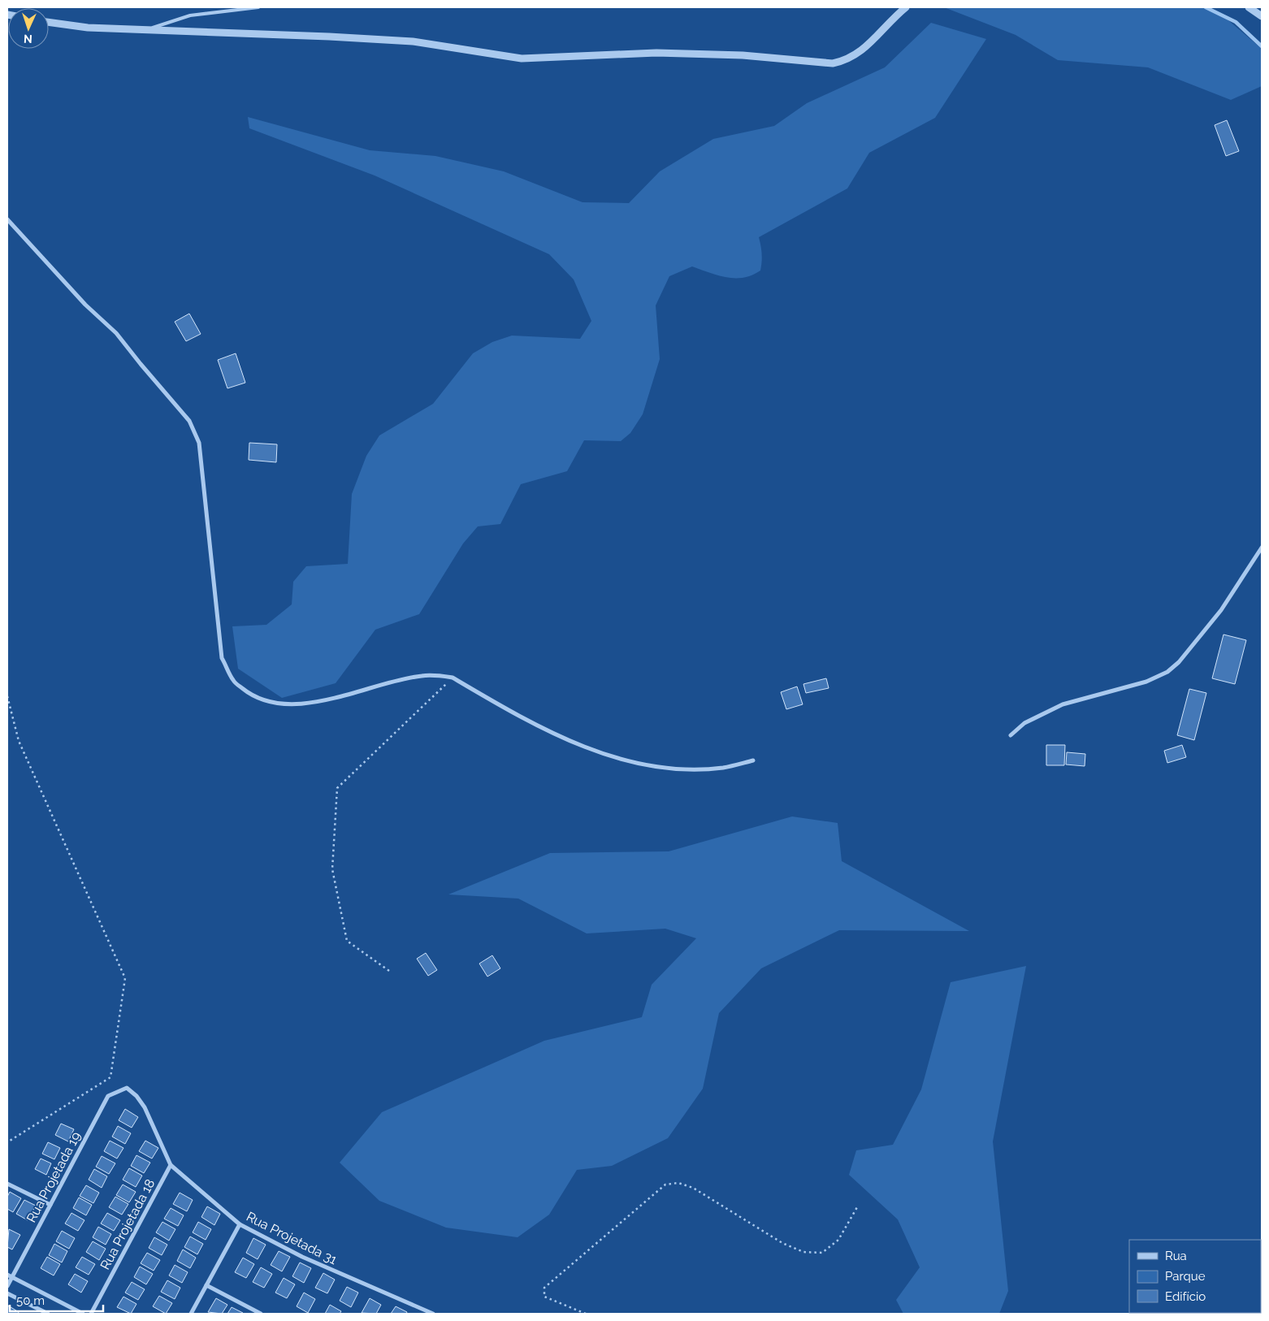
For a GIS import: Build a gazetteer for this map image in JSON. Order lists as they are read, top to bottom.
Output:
{
  "streets": {
    "street": ["Rua Projetada 19", "Rua Projetada 18", "Rua Projetada 31"]
  },
  "crossings": [
    ["Rua Projetada 19", "Rua Projetada 31"],
    ["Rua Projetada 18", "Rua Projetada 31"]
  ],
  "legend": ["Rua", "Parque", "Edifício"],
  "scale_bar": "50 m",
  "north": "bottom"
}
